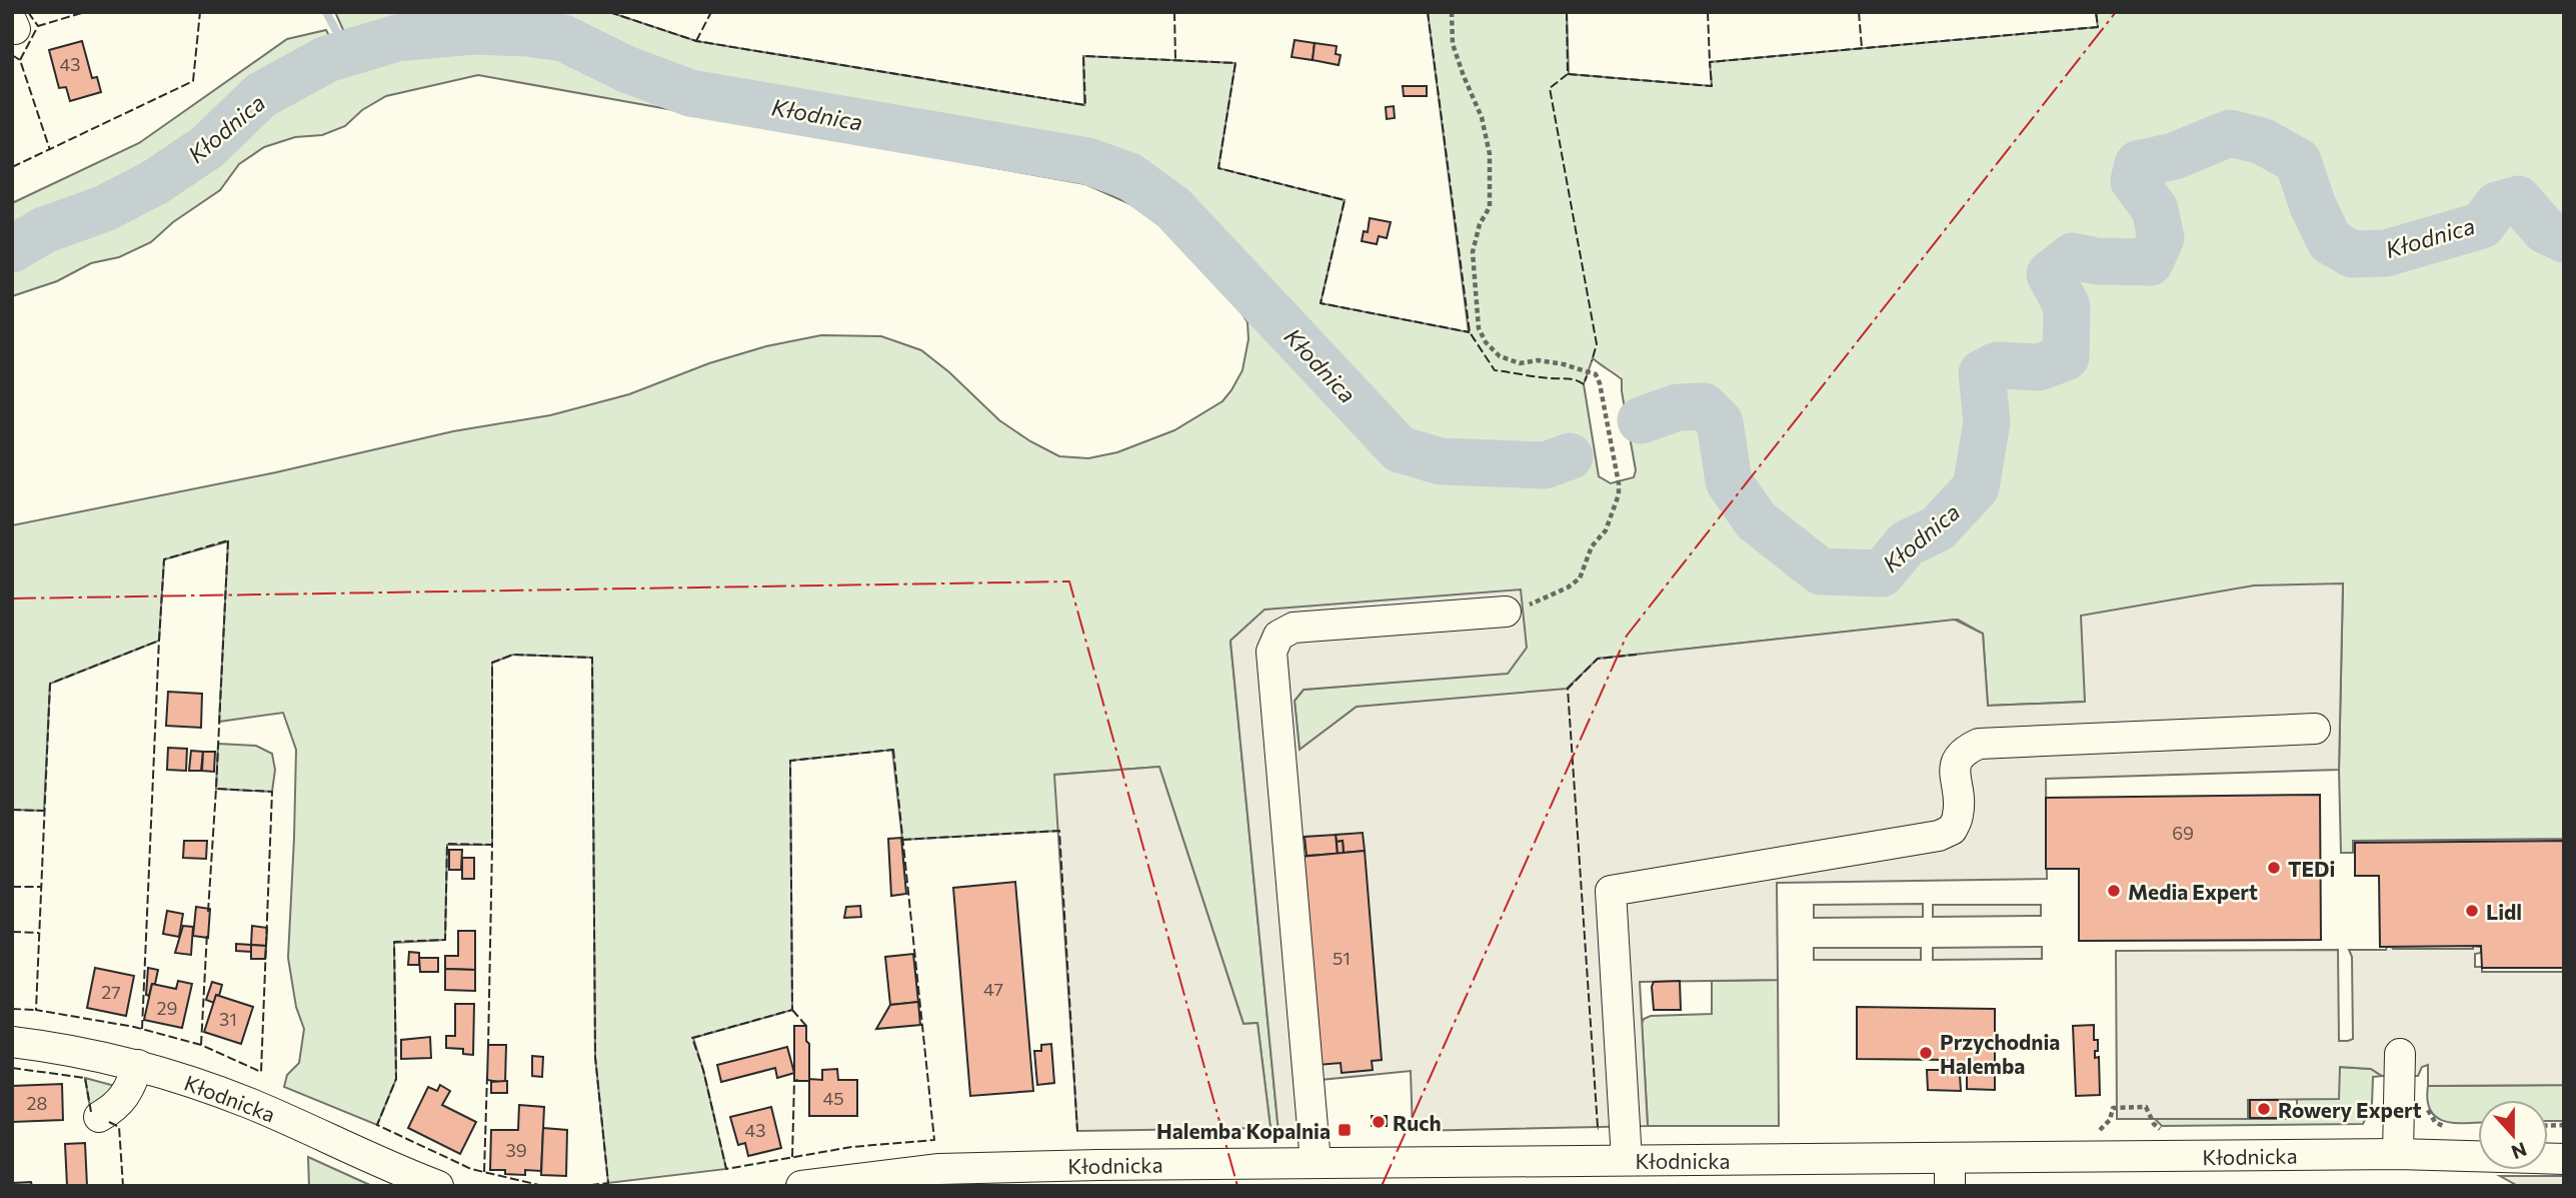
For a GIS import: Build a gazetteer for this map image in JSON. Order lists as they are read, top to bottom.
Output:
{
  "streets": {
    "street": ["Kłodnicka"]
  },
  "water": ["Kłodnica"],
  "places": {
    "other": [
      "TEDi",
      "Media Expert",
      "Lidl",
      "Przychodnia Halemba",
      "Rowery Expert",
      "Ruch"
    ],
    "transit": ["Halemba Kopalnia"]
  },
  "house_numbers": [
    "43",
    "69",
    "51",
    "47",
    "27",
    "29",
    "31",
    "45",
    "28",
    "43",
    "39"
  ],
  "north": "bottom"
}
